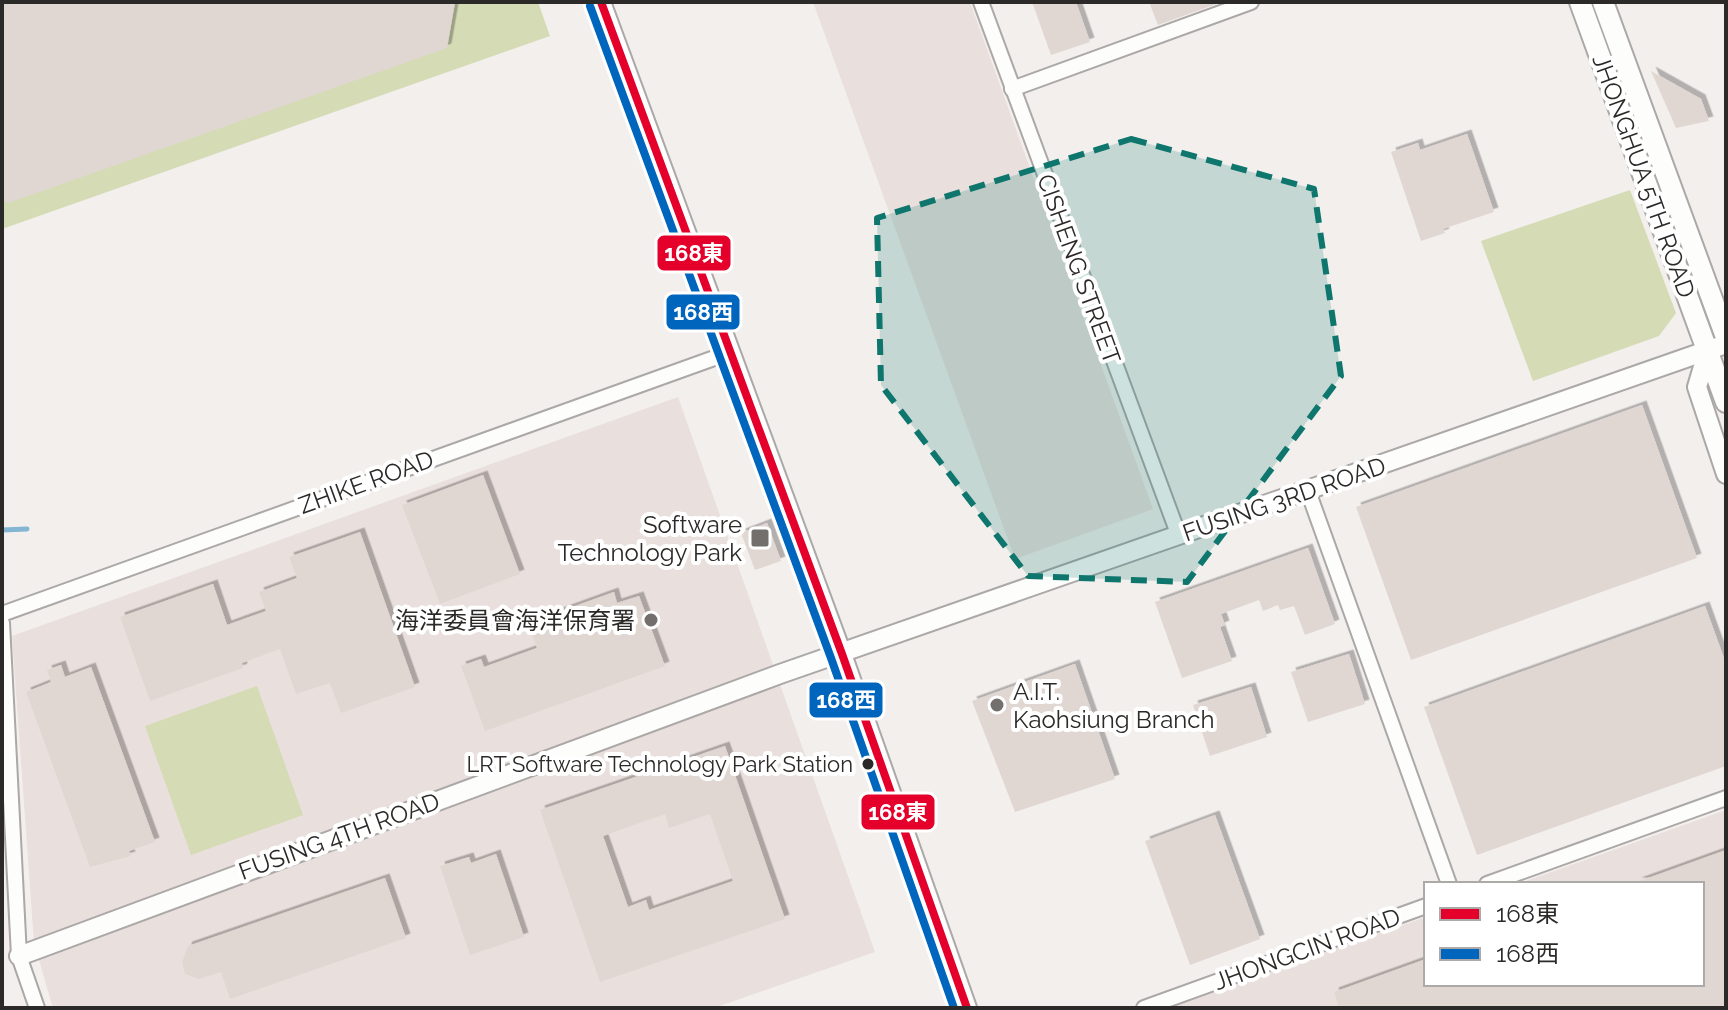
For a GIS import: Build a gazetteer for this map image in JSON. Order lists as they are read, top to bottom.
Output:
{
  "streets": {
    "main road": ["JHONGHUA 5TH ROAD"],
    "street": [
      "CISHENG STREET",
      "ZHIKE ROAD",
      "FUSING 3RD ROAD",
      "FUSING 4TH ROAD",
      "JHONGCIN ROAD"
    ]
  },
  "crossings": [
    ["JHONGHUA 5TH ROAD", "FUSING 3RD ROAD"],
    ["CISHENG STREET", "FUSING 3RD ROAD"],
    ["FUSING 3RD ROAD", "FUSING 4TH ROAD"]
  ],
  "places": {
    "transit": ["Software Technology Park"],
    "other": ["海洋委員會海洋保育署", "A.I.T. Kaohsiung Branch", "LRT Software Technology Park Station"]
  },
  "lines": ["transit line 168東", "transit line 168西"],
  "legend": ["168東", "168西"]
}
